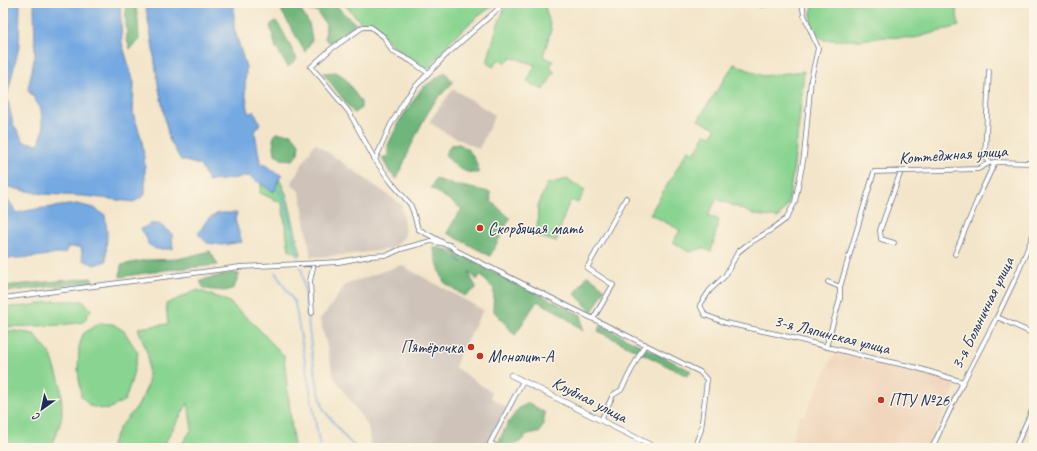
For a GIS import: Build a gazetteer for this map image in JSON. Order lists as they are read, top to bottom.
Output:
{
  "streets": {
    "street": [
      "Коттеджная улица",
      "3-я Больничная улица",
      "3-я Ляпинская улица",
      "Клубная улица"
    ]
  },
  "crossings": [
    ["3-я Больничная улица", "3-я Ляпинская улица"]
  ],
  "places": [
    "Скорбящая мать",
    "Пятёрочка",
    "Монолит-А",
    "ПТУ №26"
  ],
  "north": "bottom left"
}
